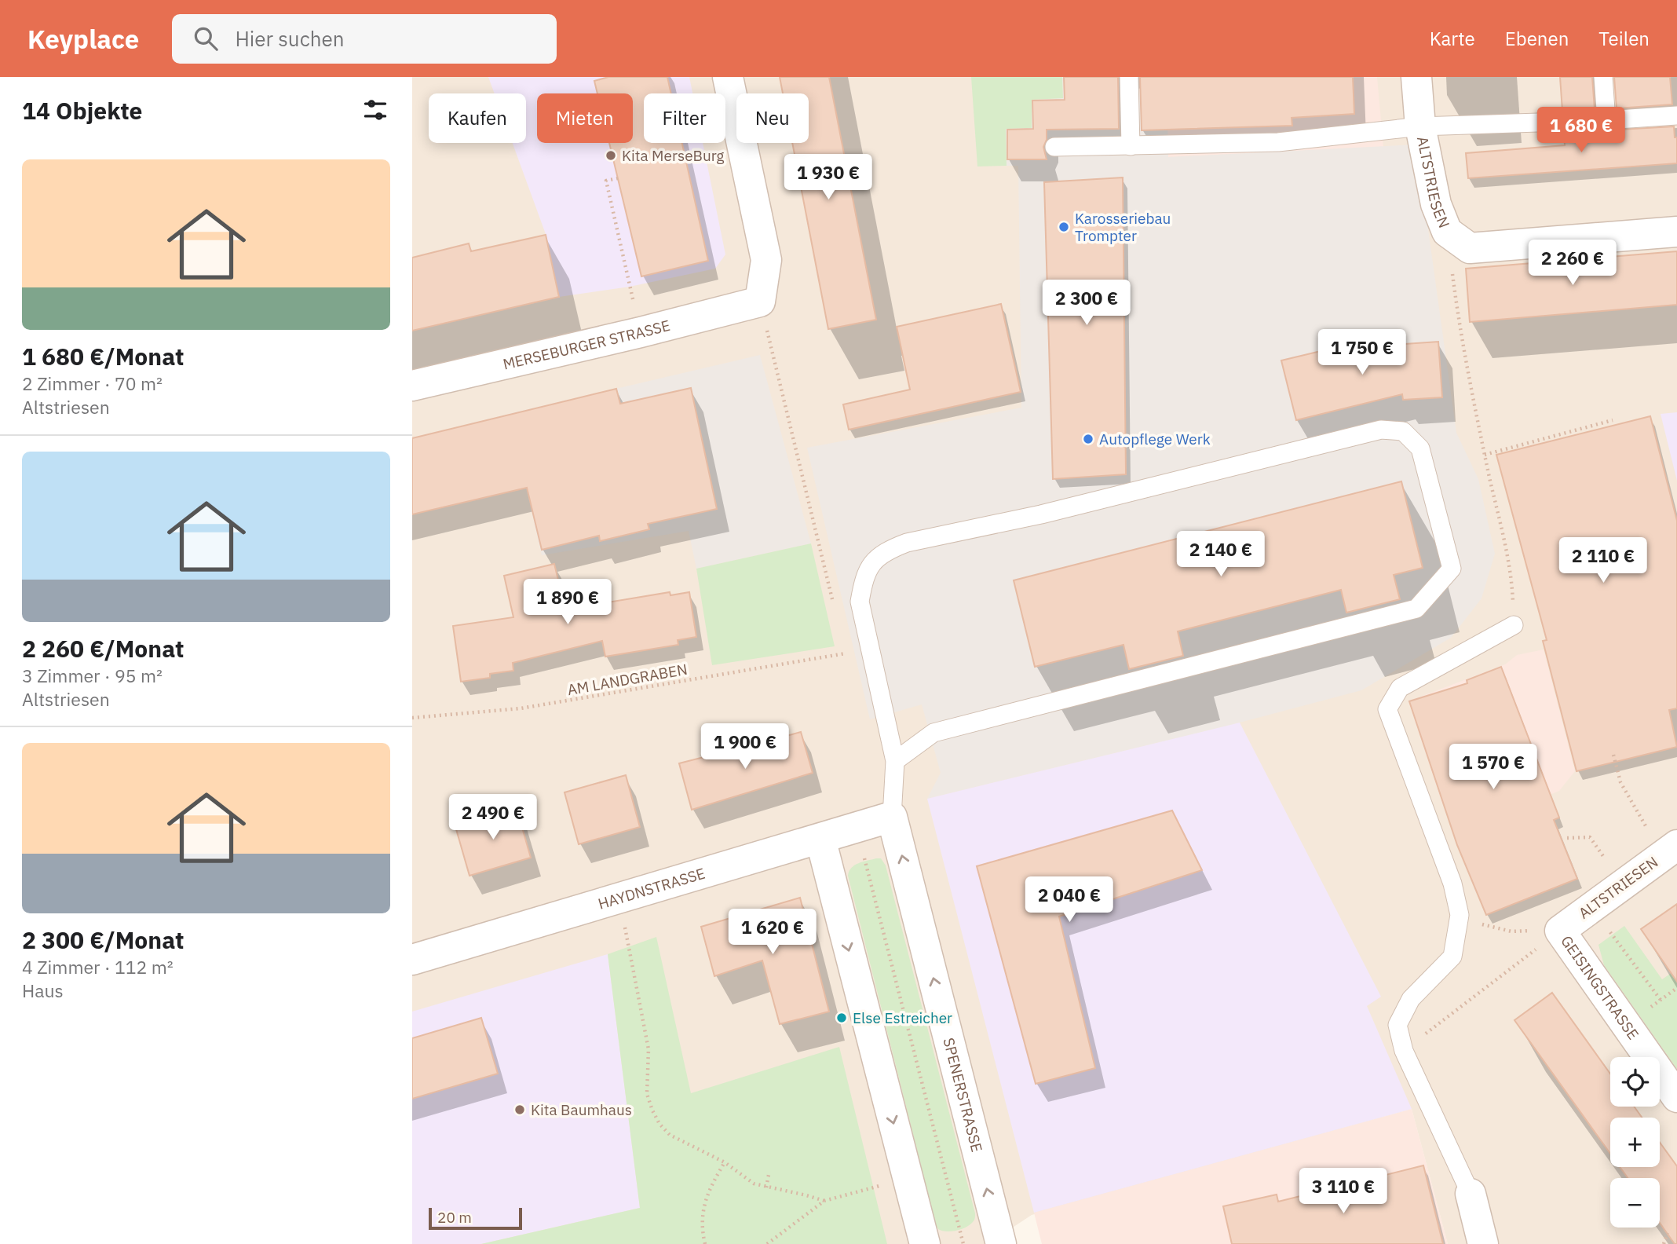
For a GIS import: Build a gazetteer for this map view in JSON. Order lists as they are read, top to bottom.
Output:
{
  "streets": {
    "street": [
      "ALTSTRIESEN",
      "MERSEBURGER STRASSE",
      "HAYDNSTRASSE",
      "GEISINGSTRASSE",
      "SPENERSTRASSE"
    ],
    "path": ["AM LANDGRABEN"]
  },
  "crossings": [
    ["ALTSTRIESEN", "GEISINGSTRASSE"],
    ["HAYDNSTRASSE", "SPENERSTRASSE"]
  ],
  "places": [
    "Kita MerseBurg",
    "Karosseriebau Trompter",
    "Autopflege Werk",
    "Else Estreicher",
    "Kita Baumhaus"
  ],
  "scale_bar": "20 m",
  "page": {
    "header": "Keyplace",
    "search": "Hier suchen",
    "nav": ["Karte", "Ebenen", "Teilen"],
    "heading": "14 Objekte",
    "chip": [
      "Kaufen",
      "Mieten",
      "Filter",
      "Neu"
    ],
    "price": [
      "1 680 €",
      "1 930 €",
      "2 260 €",
      "2 300 €",
      "1 750 €",
      "2 140 €",
      "2 110 €",
      "1 890 €",
      "1 900 €",
      "1 570 €",
      "2 490 €",
      "2 040 €",
      "1 620 €",
      "3 110 €"
    ],
    "list": [
      {
        "name": "1 680 €/Monat",
        "note": "2 Zimmer · 70 m² · Altstriesen"
      },
      {
        "name": "2 260 €/Monat",
        "note": "3 Zimmer · 95 m² · Altstriesen"
      },
      {
        "name": "2 300 €/Monat",
        "note": "4 Zimmer · 112 m² · Haus"
      }
    ],
    "map_buttons": ["+", "−"],
    "scale": "20 m"
  }
}
